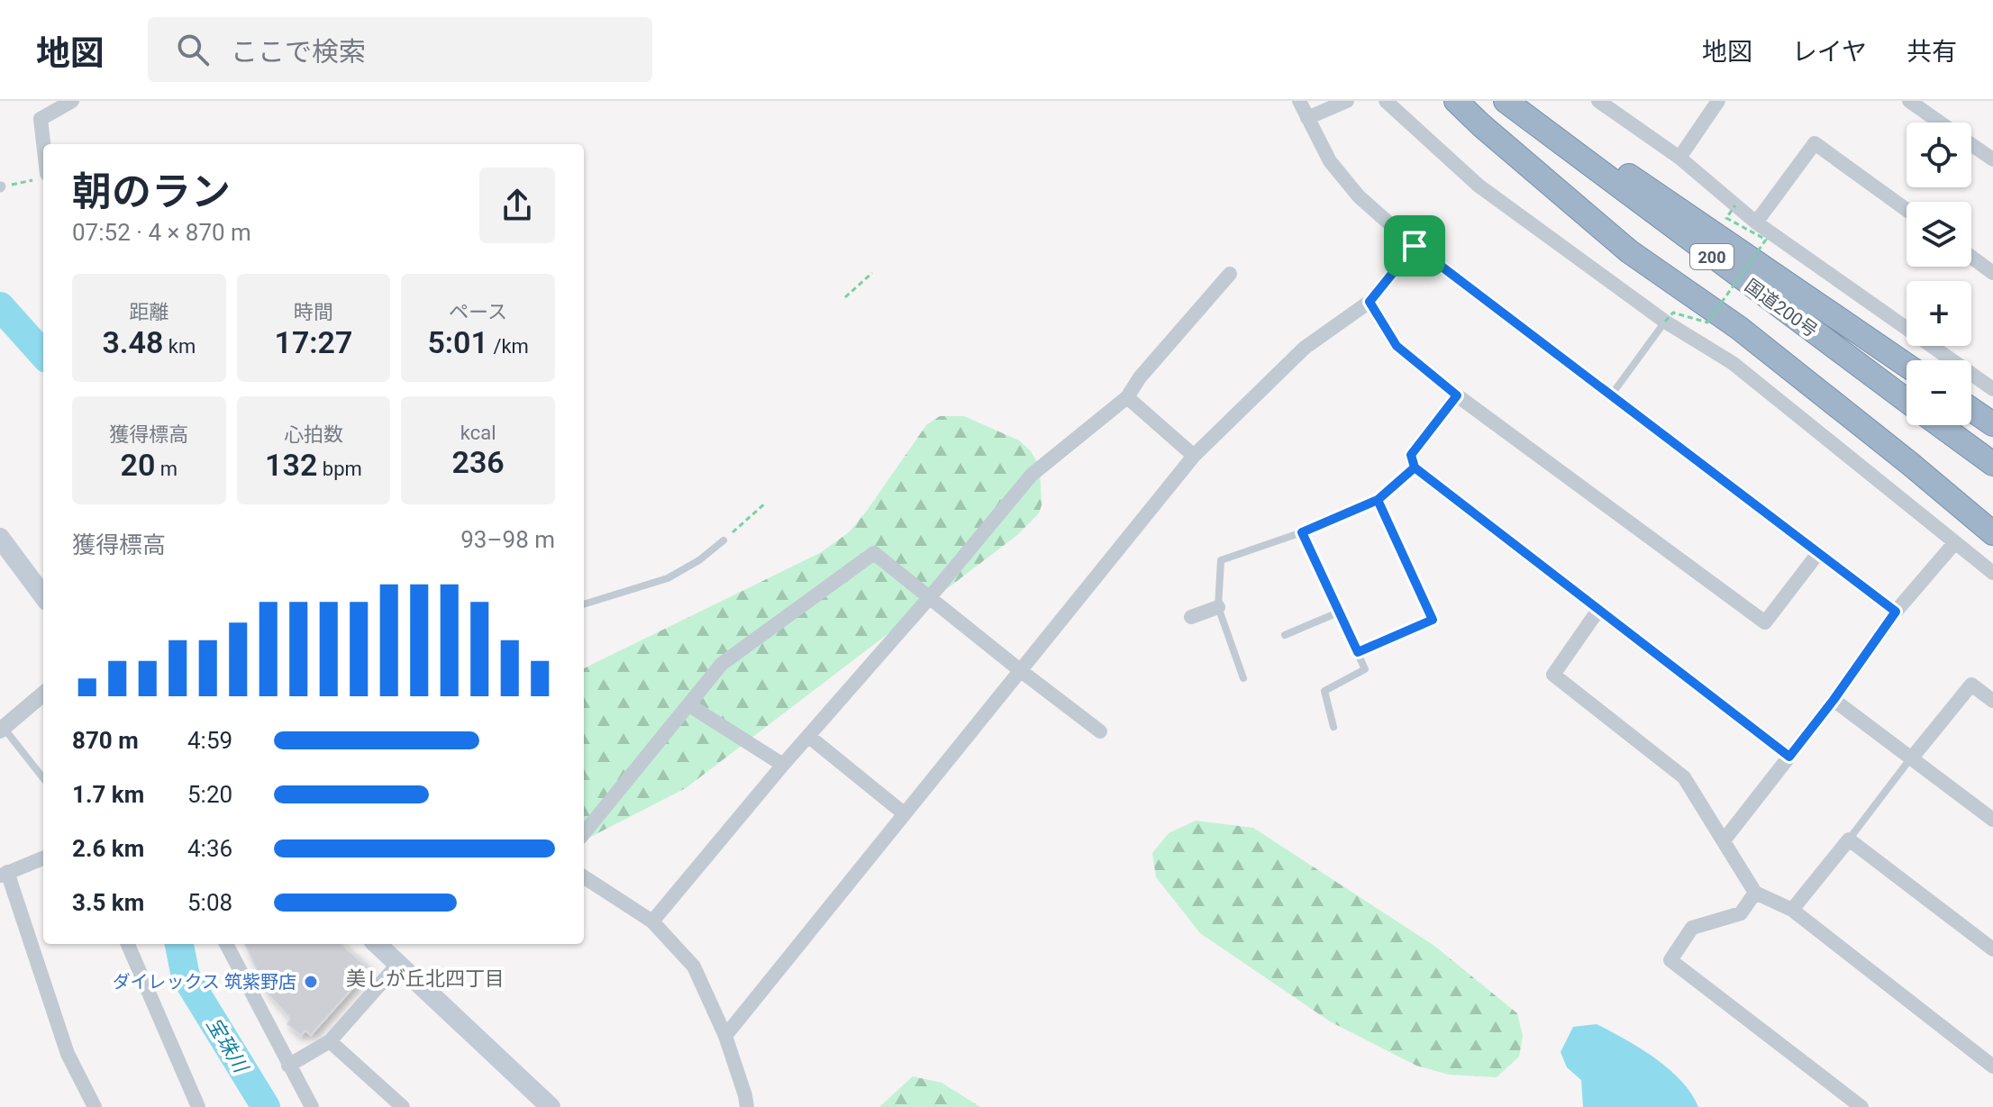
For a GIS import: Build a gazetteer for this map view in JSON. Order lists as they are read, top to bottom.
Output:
{
  "streets": {
    "highway": ["200", "国道200号"]
  },
  "districts": ["美しが丘北四丁目"],
  "water": ["宝珠川"],
  "places": ["ダイレックス 筑紫野店"],
  "page": {
    "header": "地図",
    "search": "ここで検索",
    "nav": ["地図", "レイヤ", "共有"],
    "map_buttons": ["+", "−"],
    "heading": ["朝のラン", "07:52 · 4 × 870 m"],
    "stats": [
      ["距離", "3.48 km"],
      ["時間", "17:27"],
      ["ペース", "5:01 /km"],
      ["獲得標高", "20 m"],
      ["心拍数", "132 bpm"],
      ["kcal", "236"]
    ],
    "chart": ["獲得標高", "93–98 m"],
    "list": [
      {
        "name": "870 m",
        "note": "4:59"
      },
      {
        "name": "1.7 km",
        "note": "5:20"
      },
      {
        "name": "2.6 km",
        "note": "4:36"
      },
      {
        "name": "3.5 km",
        "note": "5:08"
      }
    ]
  }
}
